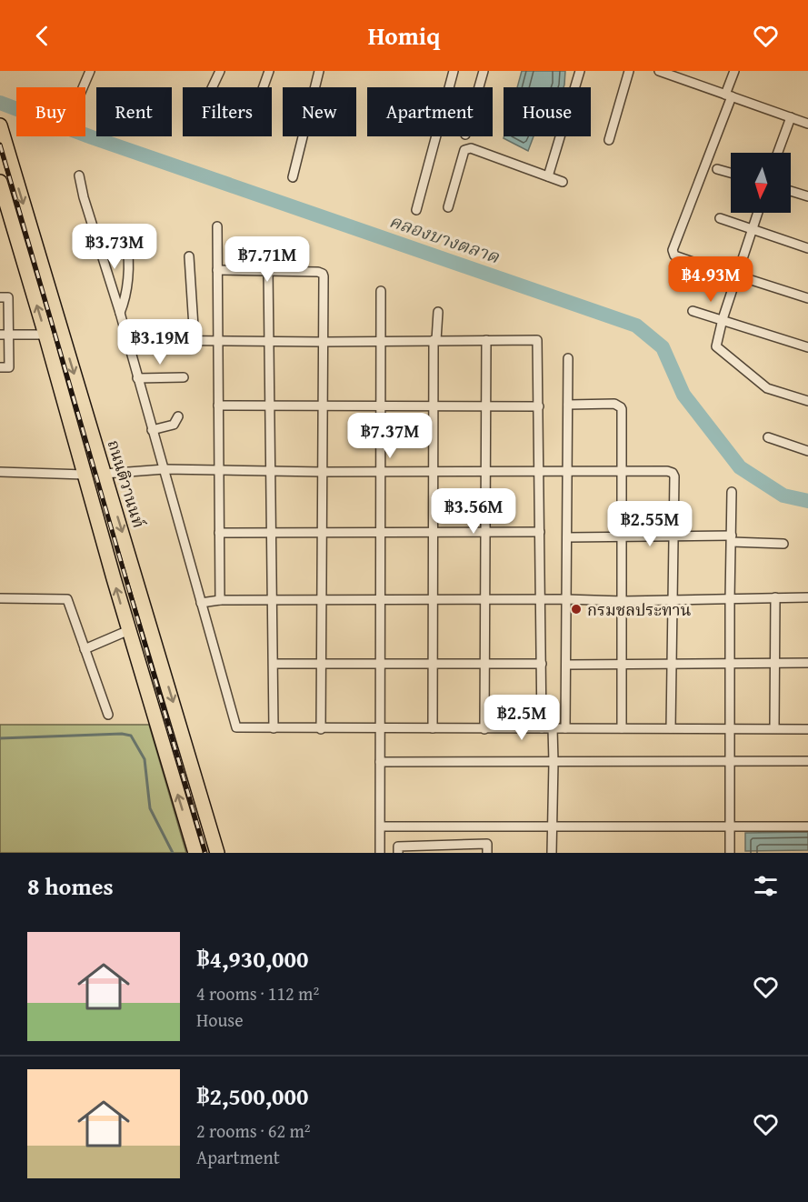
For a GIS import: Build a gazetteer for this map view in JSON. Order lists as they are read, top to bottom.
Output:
{
  "streets": {
    "main road": ["ถนนติวานนท์"]
  },
  "water": ["คลองบางตลาด"],
  "places": ["กรมชลประทาน"],
  "north": "bottom",
  "page": {
    "header": "Homiq",
    "chip": [
      "Buy",
      "Rent",
      "Filters",
      "New",
      "Apartment",
      "House"
    ],
    "price": [
      "฿3.73M",
      "฿7.71M",
      "฿4.93M",
      "฿3.19M",
      "฿7.37M",
      "฿3.56M",
      "฿2.55M",
      "฿2.5M"
    ],
    "heading": "8 homes",
    "list": [
      {
        "name": "฿4,930,000",
        "note": "4 rooms · 112 m² · House"
      },
      {
        "name": "฿2,500,000",
        "note": "2 rooms · 62 m² · Apartment"
      }
    ]
  }
}
